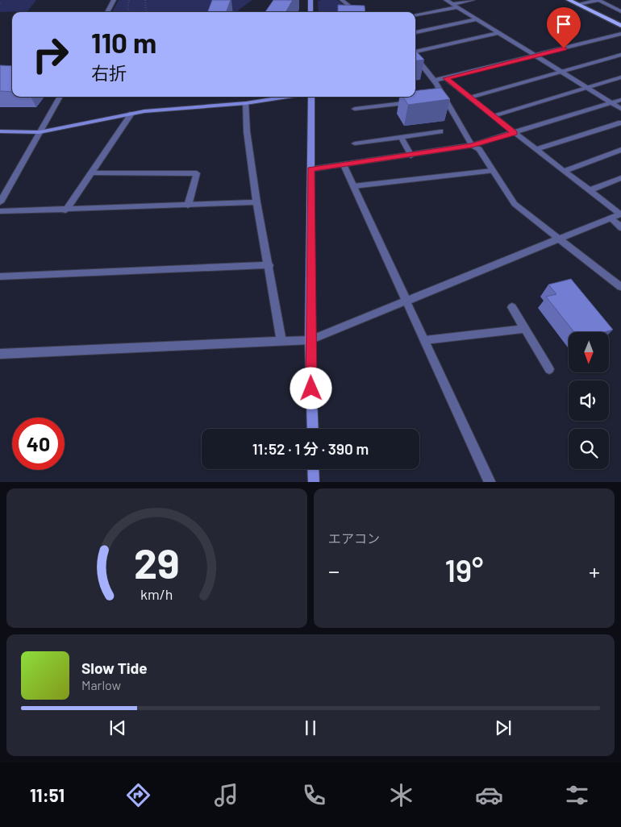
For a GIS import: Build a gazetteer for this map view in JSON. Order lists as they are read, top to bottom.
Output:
{
  "north": "bottom",
  "page": {
    "turn": ["110 m", "右折"],
    "limit": "40",
    "trip": "11:52 · 1 分 · 390 m",
    "tile": "エアコン",
    "heat": ["−", "19°", "+"],
    "song": ["Slow Tide", "Marlow"],
    "tabs": "11:51",
    "gauge": ["29", "km/h"]
  }
}
